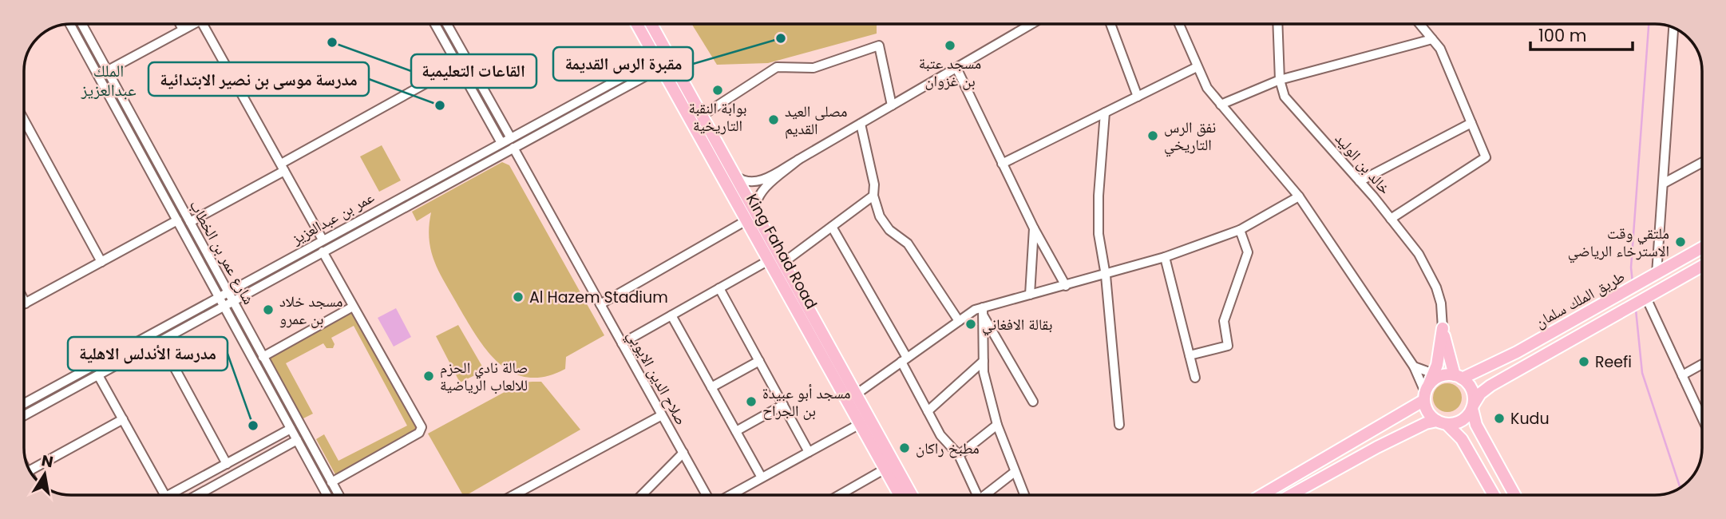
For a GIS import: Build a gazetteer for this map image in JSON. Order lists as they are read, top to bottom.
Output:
{
  "streets": {
    "main road": ["King Fahad Road", "طريق الملك سلمان"],
    "street": [
      "خالد بن الوليد",
      "عمر بن عبدالعزيز",
      "شارع عمر بن الخطاب",
      "صلاح الدين الايوبي"
    ]
  },
  "crossings": [
    ["عمر بن عبدالعزيز", "King Fahad Road"],
    ["عمر بن عبدالعزيز", "شارع عمر بن الخطاب"],
    ["عمر بن عبدالعزيز", "صلاح الدين الايوبي"]
  ],
  "districts": ["الملك عبدالعزيز"],
  "places": [
    "مقبرة الرس القديمة",
    "القاعات التعليمية",
    "مسجد عتبة بن غزوان",
    "بوابة النقبة التاريخية",
    "مدرسة موسى بن نصير الابتدائية",
    "مصلى العيد القديم",
    "نفق الرس التاريخي",
    "ملتقي وقت الاسترخاء الرياضي",
    "Al Hazem Stadium",
    "مسجد خلاد بن عمرو",
    "بقالة الافغاني",
    "Reefi",
    "صالة نادي الحزم للالعاب الرياضية",
    "مسجد أبو عبيدة بن الجراح",
    "Kudu",
    "مدرسة الأندلس الاهلية",
    "مطبخ راكان"
  ],
  "scale_bar": "100 m",
  "north": "top"
}
